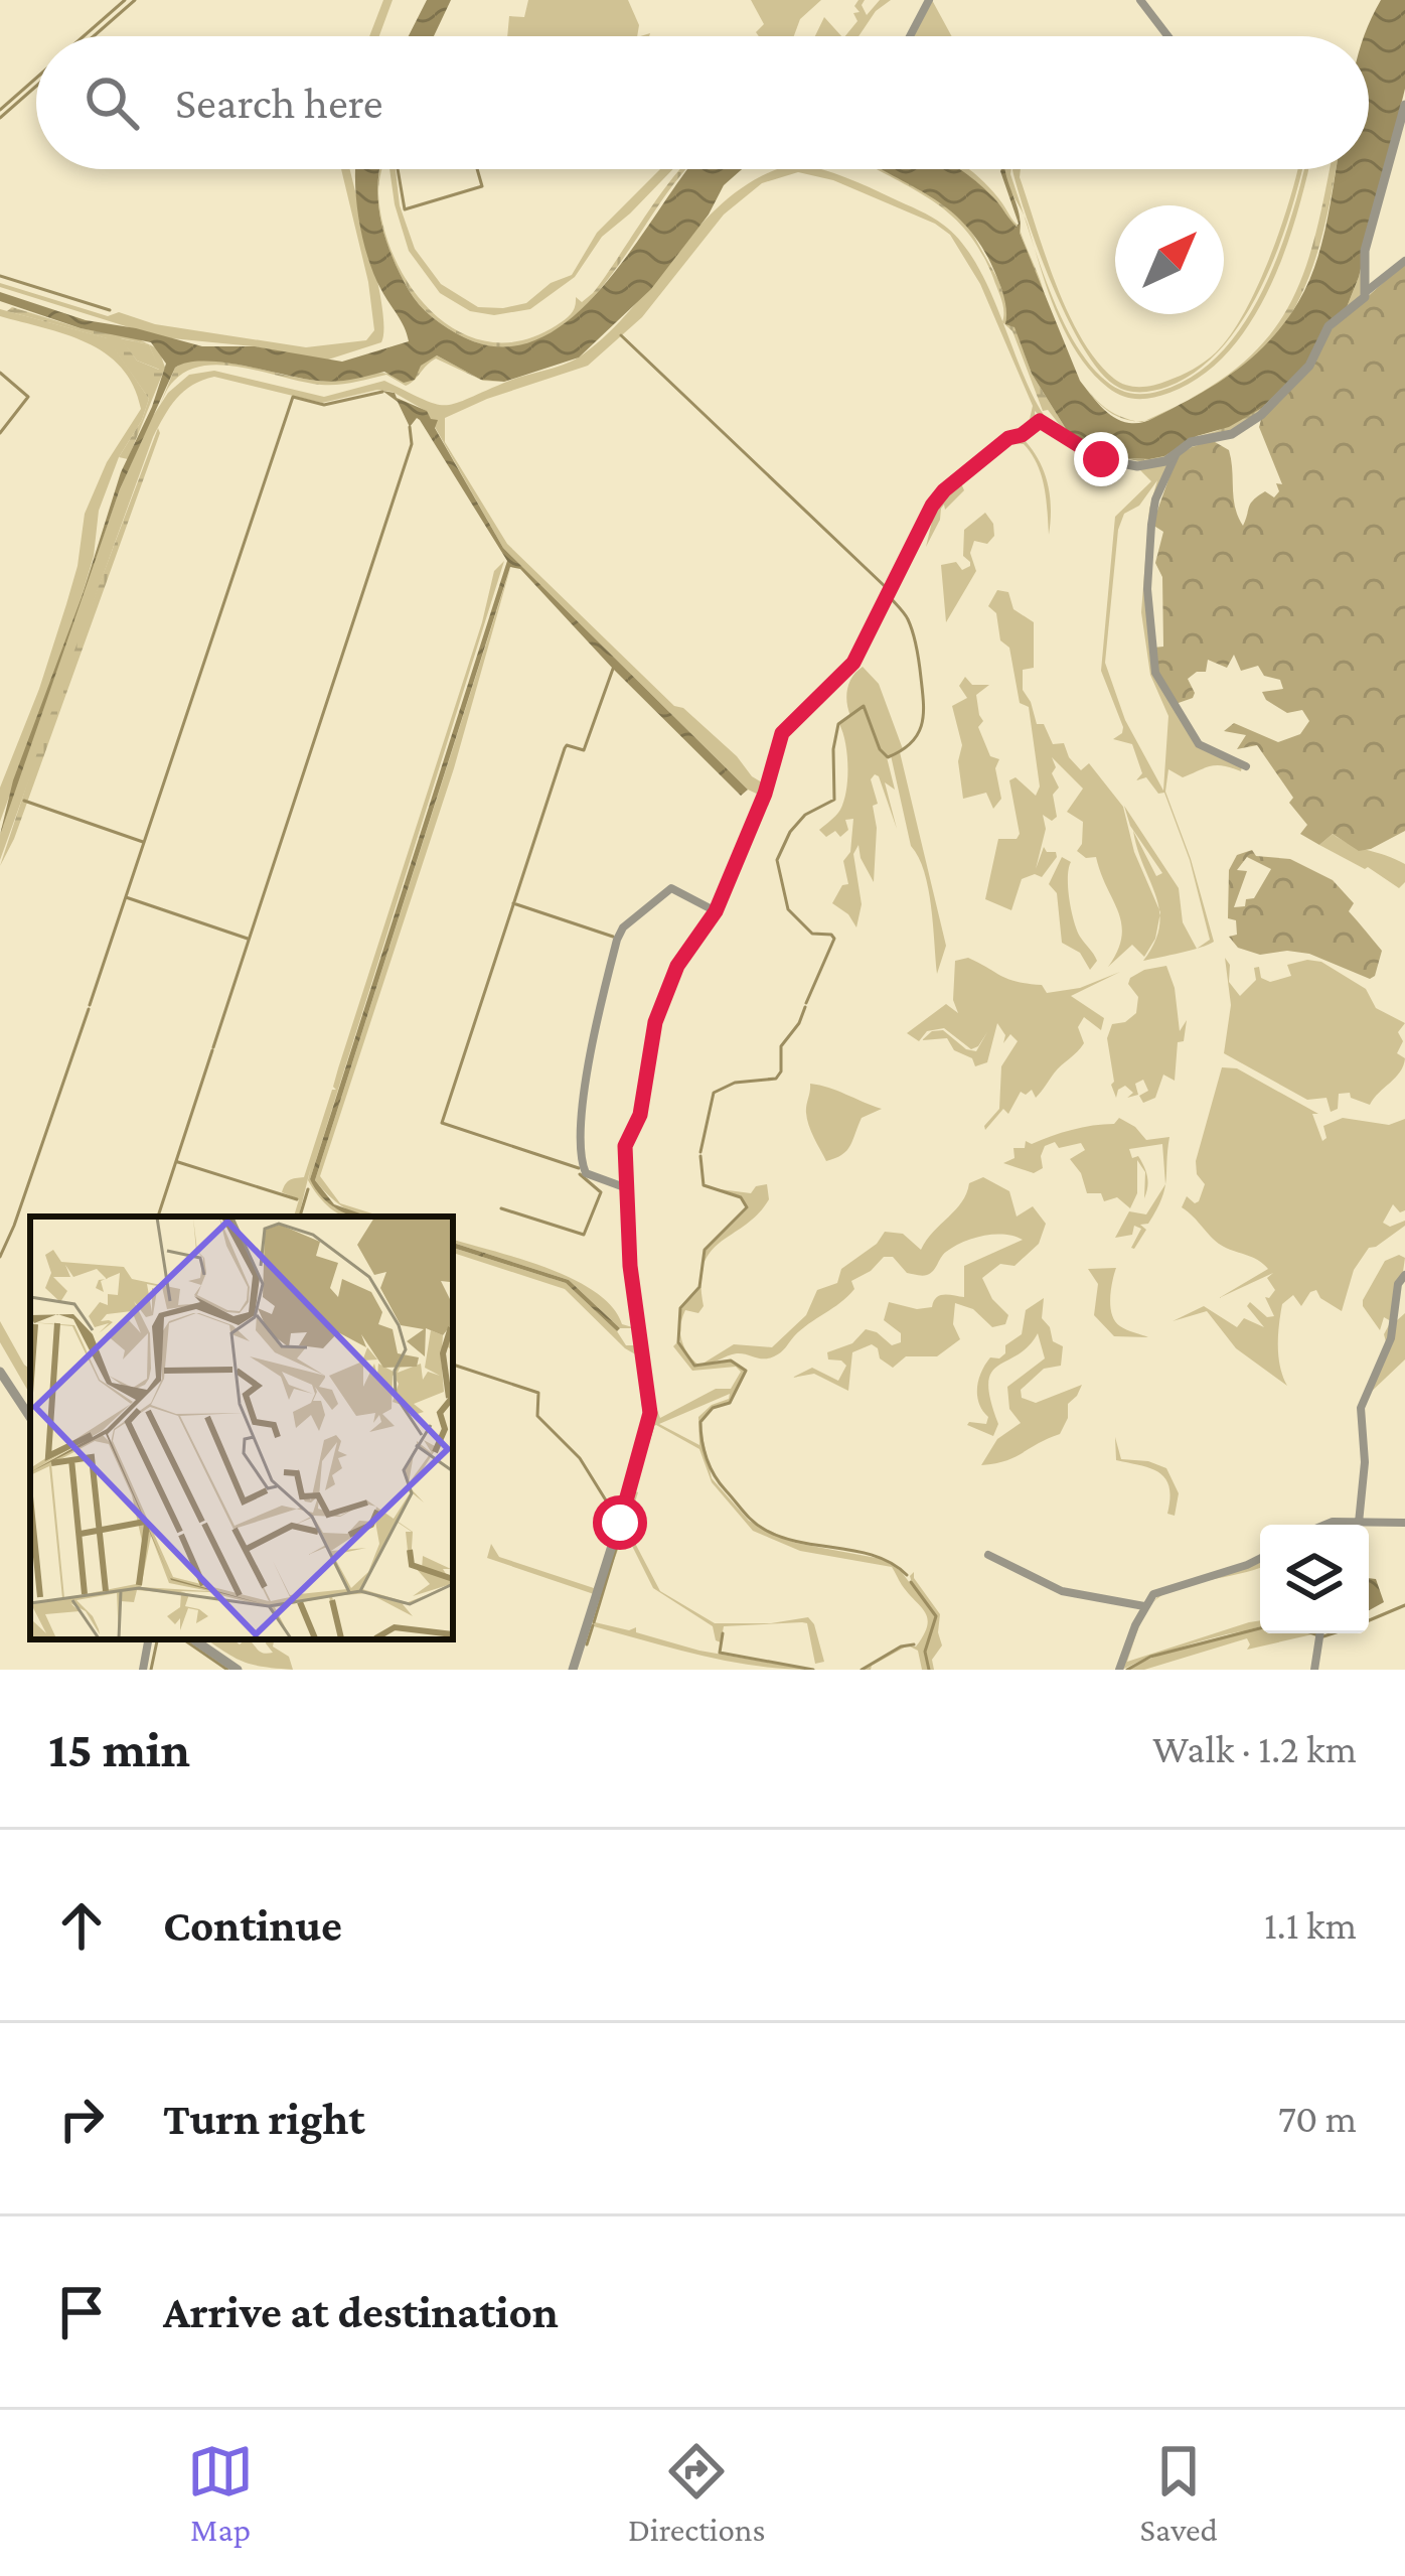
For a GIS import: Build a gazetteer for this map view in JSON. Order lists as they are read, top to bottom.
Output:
{
  "north": "top right",
  "page": {
    "search": "Search here",
    "heading": ["15 min", "Walk · 1.2 km"],
    "list": [
      ["Continue", "1.1 km"],
      ["Turn right", "70 m"],
      "Arrive at destination"
    ],
    "nav": ["Map", "Directions", "Saved"]
  }
}
